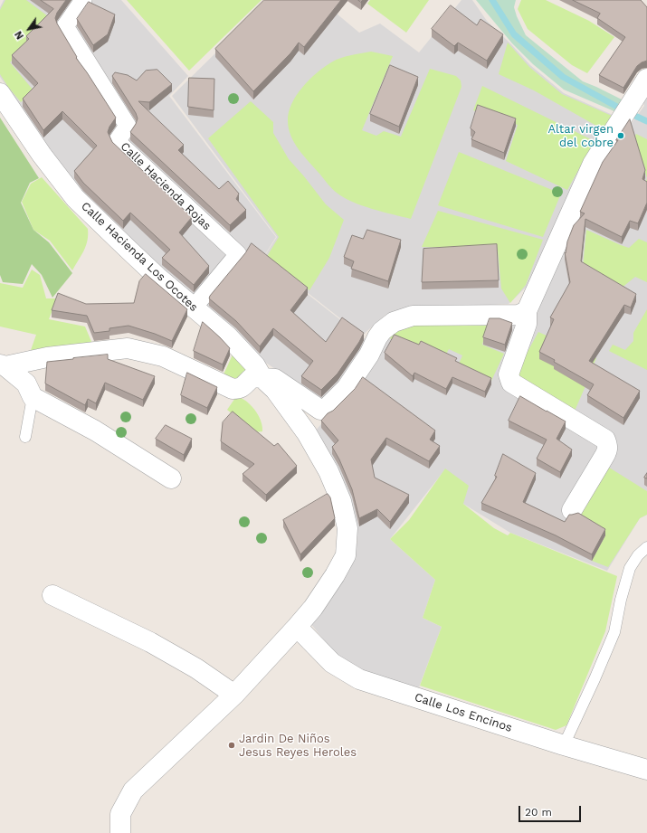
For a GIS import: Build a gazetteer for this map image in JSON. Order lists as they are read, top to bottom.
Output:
{
  "streets": {
    "street": ["Calle Hacienda Rojas", "Calle Hacienda Los Ocotes", "Calle Los Encinos"]
  },
  "crossings": [
    ["Calle Hacienda Rojas", "Calle Hacienda Los Ocotes"],
    ["Calle Hacienda Los Ocotes", "Calle Los Encinos"]
  ],
  "places": ["Altar virgen del cobre", "Jardin De Niños Jesus Reyes Heroles"],
  "scale_bar": "20 m",
  "north": "bottom left"
}
